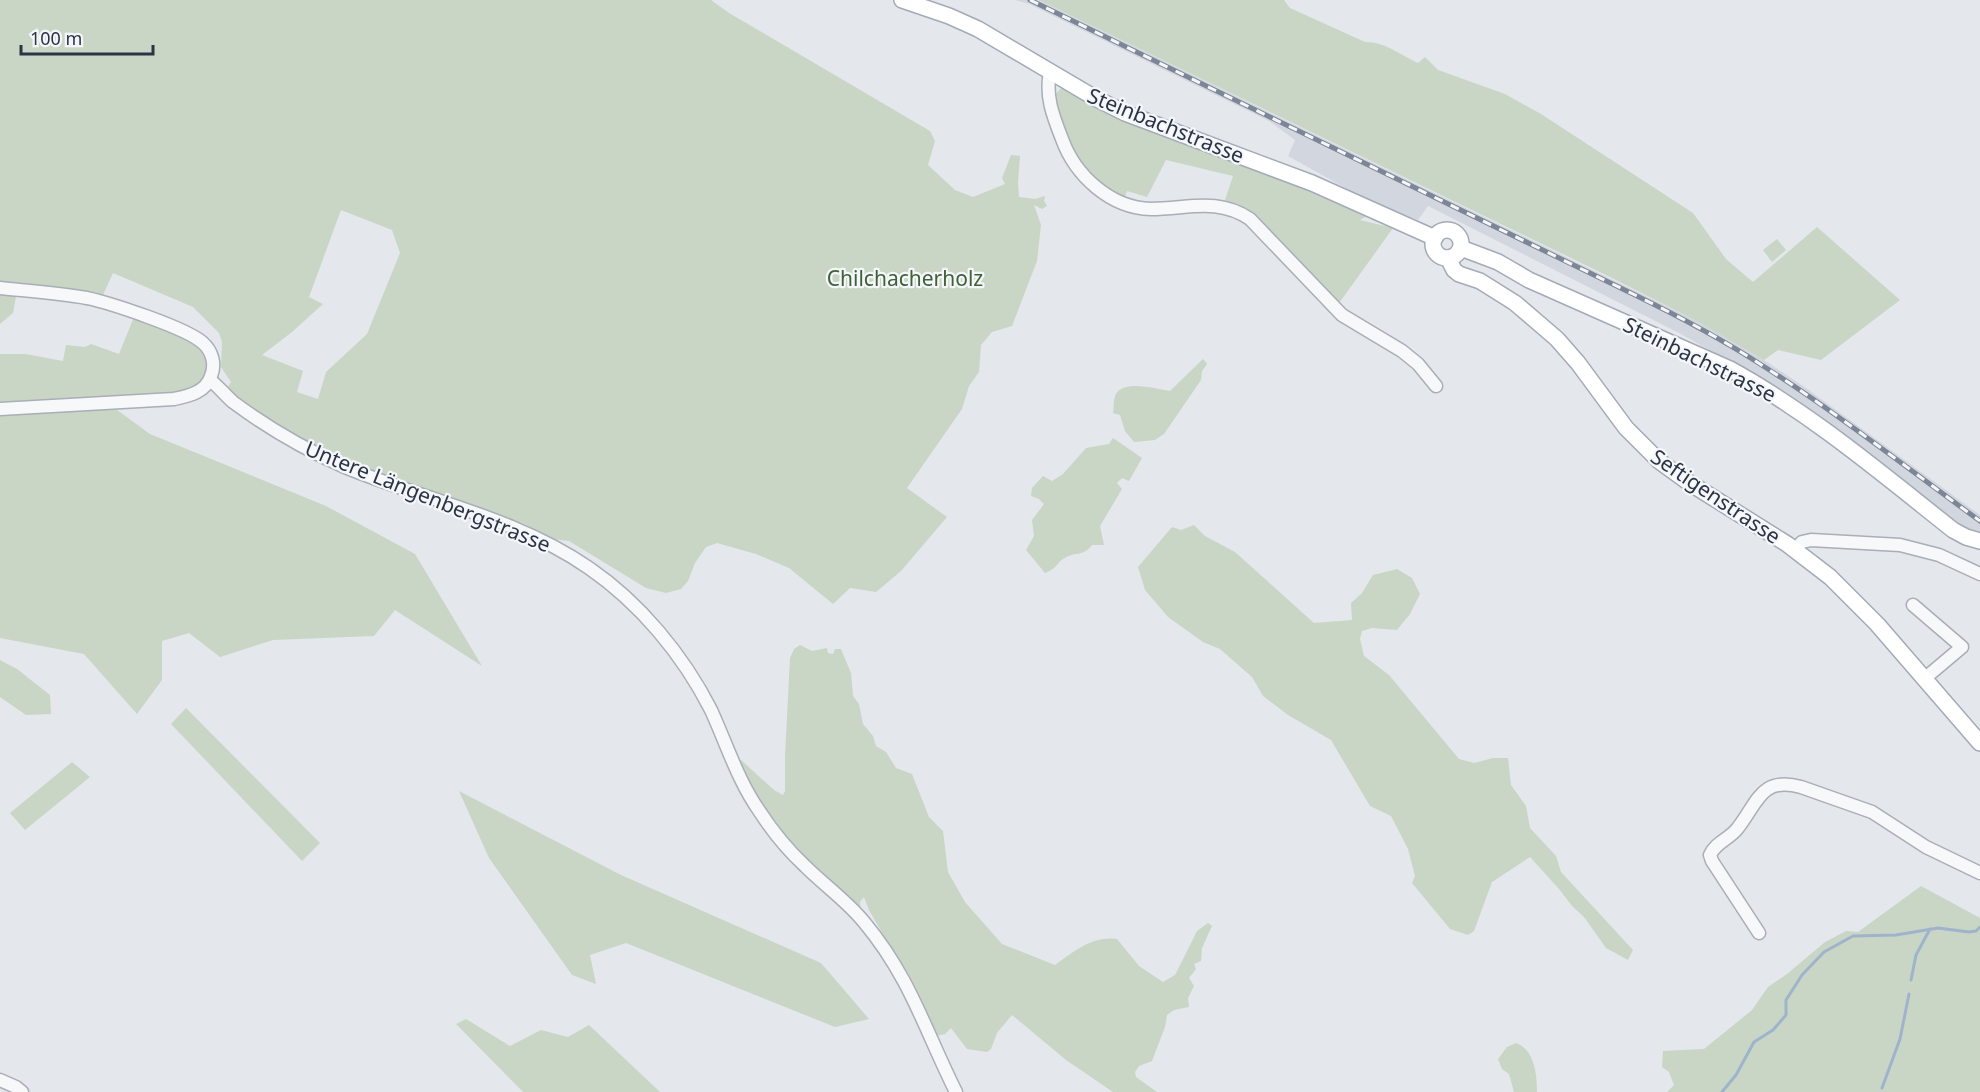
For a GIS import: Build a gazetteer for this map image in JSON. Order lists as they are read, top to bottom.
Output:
{
  "streets": {
    "main road": ["Steinbachstrasse", "Seftigenstrasse"],
    "street": ["Untere Längenbergstrasse"]
  },
  "crossings": [
    ["Steinbachstrasse", "Seftigenstrasse"]
  ],
  "parks": ["Chilchacherholz"],
  "scale_bar": "100 m"
}
